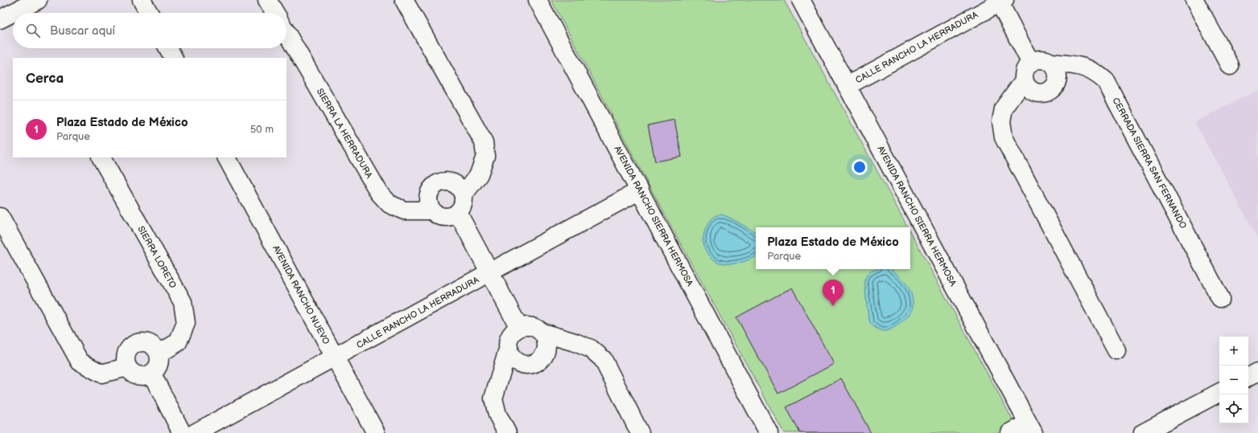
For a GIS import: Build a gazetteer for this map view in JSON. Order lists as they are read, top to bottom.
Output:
{
  "streets": {
    "street": [
      "CALLE RANCHO LA HERRADURA",
      "SIERRA LA HERRADURA",
      "CERRADA SIERRA SAN FERNANDO",
      "AVENIDA RANCHO SIERRA HERMOSA",
      "SIERRA LORETO",
      "AVENIDA RANCHO NUEVO"
    ]
  },
  "crossings": [
    ["CALLE RANCHO LA HERRADURA", "AVENIDA RANCHO SIERRA HERMOSA"],
    ["CALLE RANCHO LA HERRADURA", "AVENIDA RANCHO NUEVO"]
  ],
  "page": {
    "search": "Buscar aquí",
    "heading": "Cerca",
    "list": [
      {
        "mark": "1",
        "name": "Plaza Estado de México",
        "note": "Parque",
        "value": "50 m"
      }
    ],
    "popup": ["Plaza Estado de México", "Parque"],
    "pins": "1",
    "map_buttons": ["+", "−"]
  }
}
